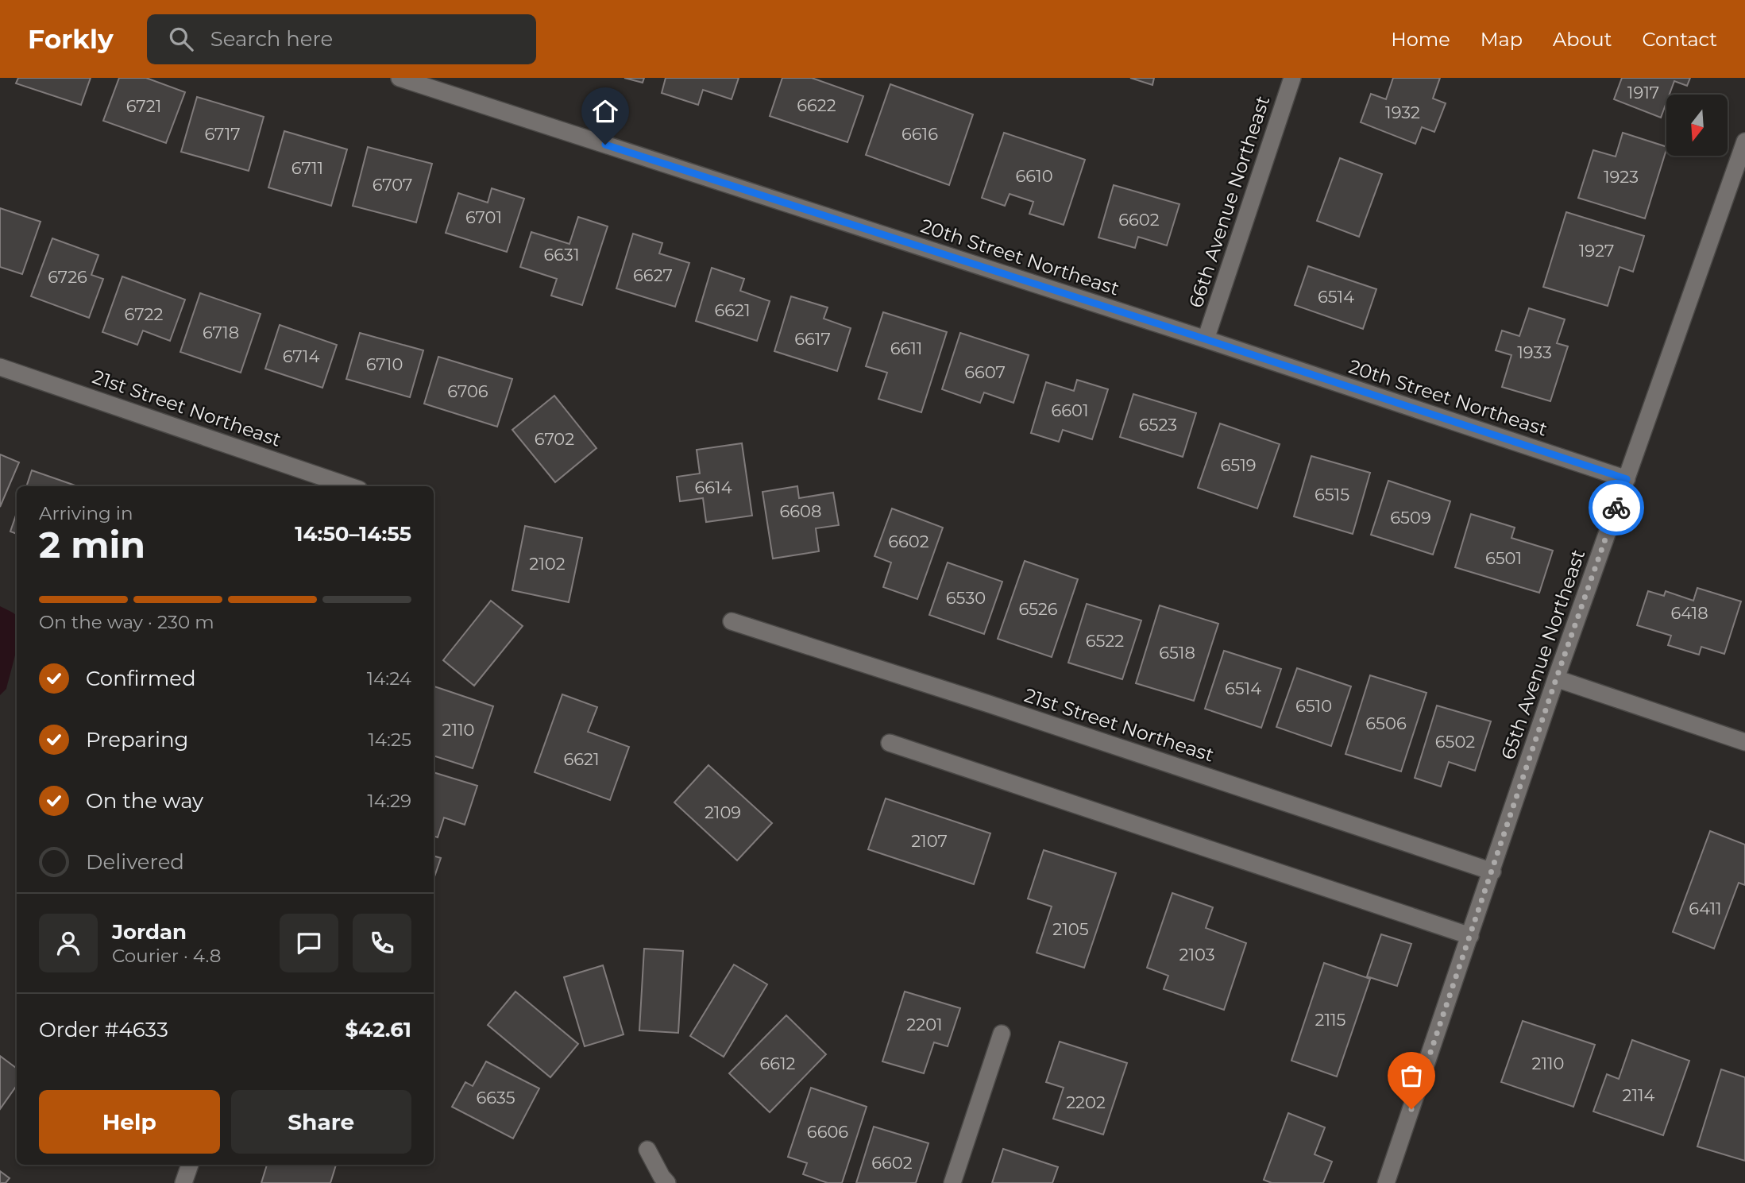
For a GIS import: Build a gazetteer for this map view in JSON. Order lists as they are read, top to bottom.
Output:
{
  "streets": {
    "street": [
      "66th Avenue Northeast",
      "20th Street Northeast",
      "21st Street Northeast",
      "65th Avenue Northeast"
    ]
  },
  "crossings": [
    ["66th Avenue Northeast", "20th Street Northeast"],
    ["20th Street Northeast", "65th Avenue Northeast"],
    ["21st Street Northeast", "65th Avenue Northeast"]
  ],
  "house_numbers": [
    "1917",
    "6622",
    "6721",
    "1932",
    "6717",
    "6616",
    "6711",
    "6610",
    "1923",
    "6707",
    "6701",
    "6602",
    "1927",
    "6631",
    "6627",
    "6726",
    "6514",
    "6621",
    "6722",
    "6718",
    "6617",
    "6611",
    "1933",
    "6714",
    "6710",
    "6607",
    "6706",
    "6601",
    "6523",
    "6702",
    "6519",
    "6614",
    "6515",
    "6608",
    "6509",
    "6602",
    "6501",
    "2102",
    "6530",
    "6526",
    "6418",
    "6522",
    "6518",
    "6514",
    "6510",
    "6506",
    "2110",
    "6502",
    "6621",
    "2109",
    "2107",
    "6411",
    "2105",
    "2103",
    "2115",
    "2201",
    "6612",
    "2110",
    "2114",
    "6635",
    "2202",
    "6606",
    "6602"
  ],
  "north": "bottom",
  "page": {
    "header": "Forkly",
    "search": "Search here",
    "nav": [
      "Home",
      "Map",
      "About",
      "Contact"
    ],
    "heading": ["2 min", "Arriving in", "14:50–14:55"],
    "panel": [
      "Jordan",
      "Courier · 4.8",
      "Order #4633",
      "$42.61"
    ],
    "bar": "On the way · 230 m",
    "list": [
      ["Confirmed", "14:24"],
      ["Preparing", "14:25"],
      ["On the way", "14:29"],
      "Delivered"
    ],
    "buttons": ["Help", "Share"]
  }
}
